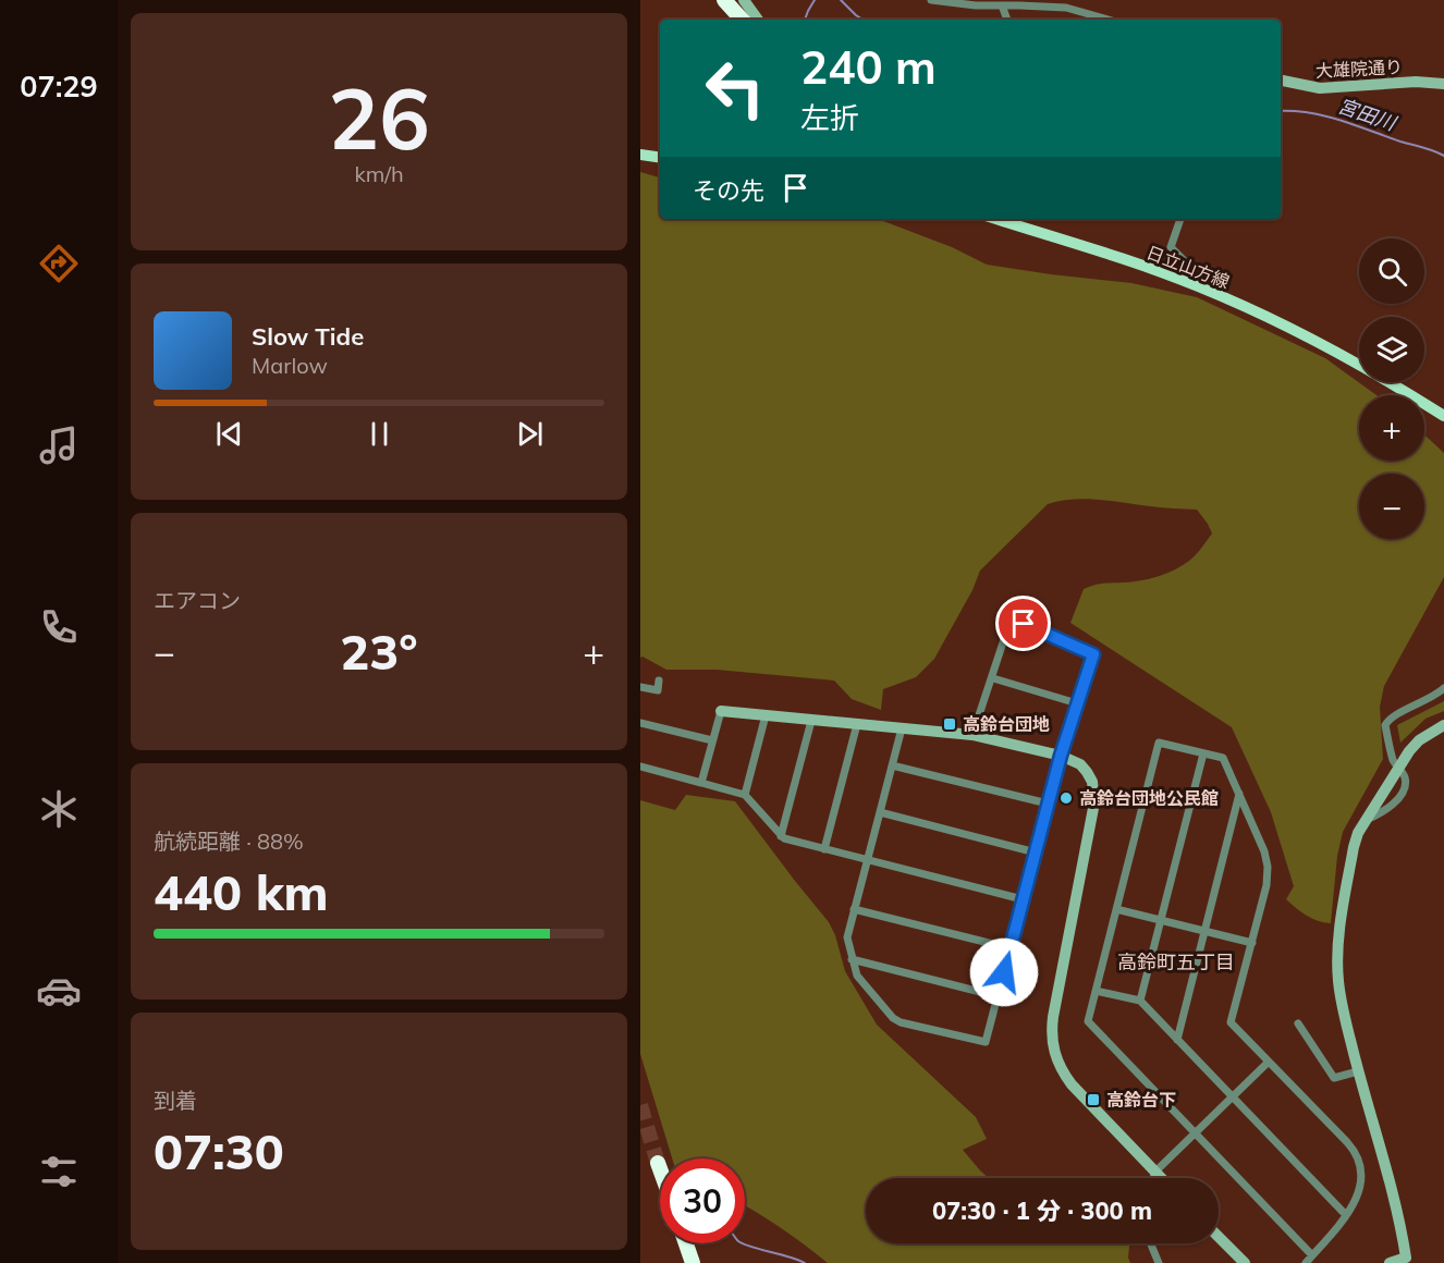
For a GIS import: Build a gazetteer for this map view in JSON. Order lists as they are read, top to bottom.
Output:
{
  "streets": {
    "main road": ["日立山方線"],
    "street": ["大雄院通り"]
  },
  "districts": ["高鈴町五丁目"],
  "water": ["宮田川"],
  "places": {
    "transit": ["高鈴台団地", "高鈴台下"],
    "other": ["高鈴台団地公民館"]
  },
  "page": {
    "tabs": "07:29",
    "tile": [
      ["26", "km/h"],
      "エアコン",
      ["航続距離 · 88%", "440 km"],
      ["到着", "07:30"]
    ],
    "turn": ["240 m", "左折"],
    "then": "その先",
    "map_buttons": ["+", "−"],
    "song": ["Slow Tide", "Marlow"],
    "heat": ["−", "23°", "+"],
    "limit": "30",
    "trip": "07:30 · 1 分 · 300 m"
  }
}
